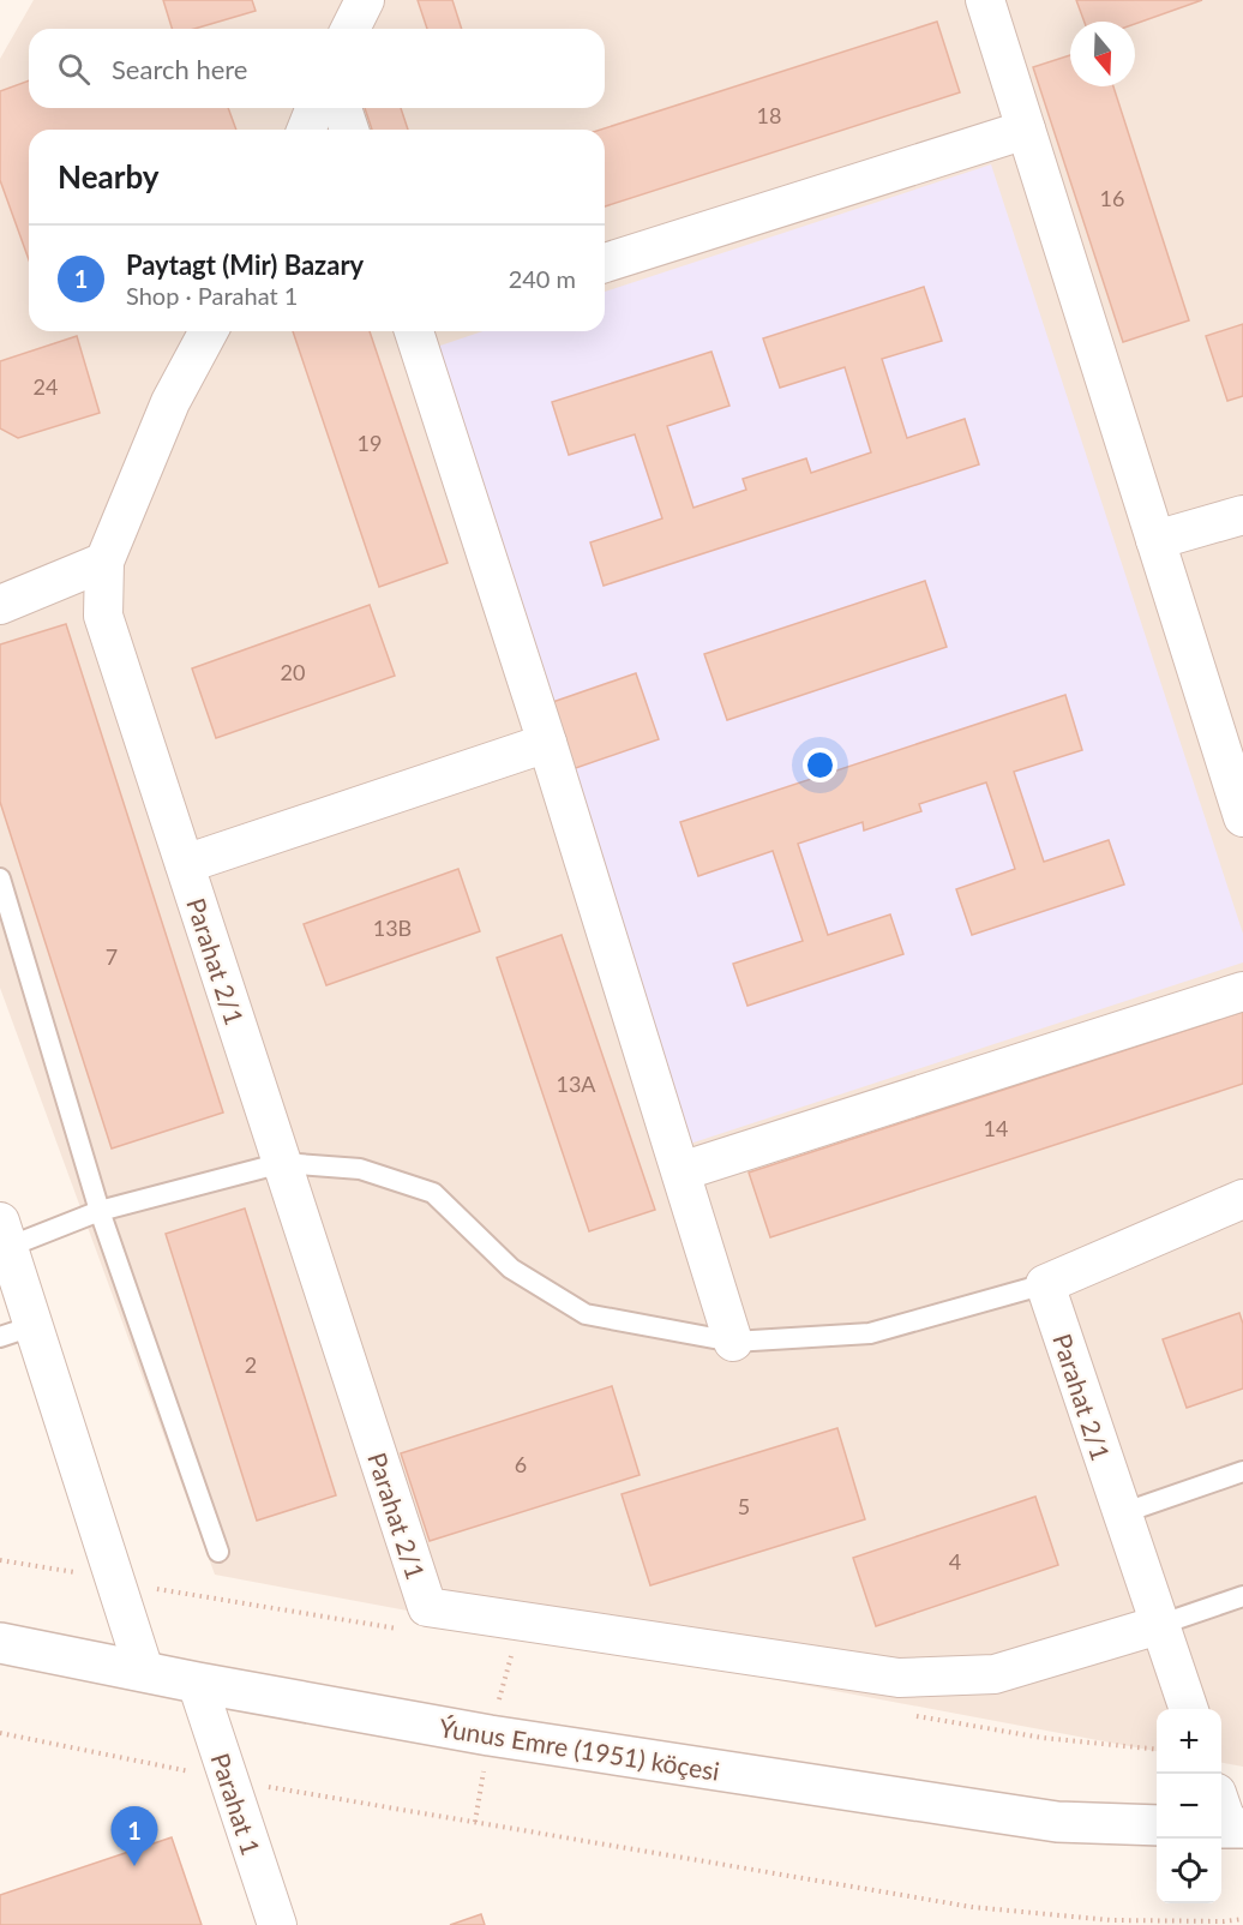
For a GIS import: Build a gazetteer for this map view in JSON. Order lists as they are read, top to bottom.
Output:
{
  "streets": {
    "street": ["Parahat 2/1", "Ýunus Emre (1951) köçesi", "Parahat 1"]
  },
  "crossings": [
    ["Ýunus Emre (1951) köçesi", "Parahat 1"]
  ],
  "house_numbers": [
    "18",
    "16",
    "24",
    "19",
    "20",
    "13B",
    "7",
    "13A",
    "14",
    "2",
    "6",
    "5",
    "4"
  ],
  "north": "bottom",
  "page": {
    "search": "Search here",
    "heading": "Nearby",
    "list": [
      {
        "mark": "1",
        "name": "Paytagt (Mir) Bazary",
        "note": "Shop · Parahat 1",
        "value": "240 m"
      }
    ],
    "map_buttons": ["+", "−"],
    "pins": "1"
  }
}
